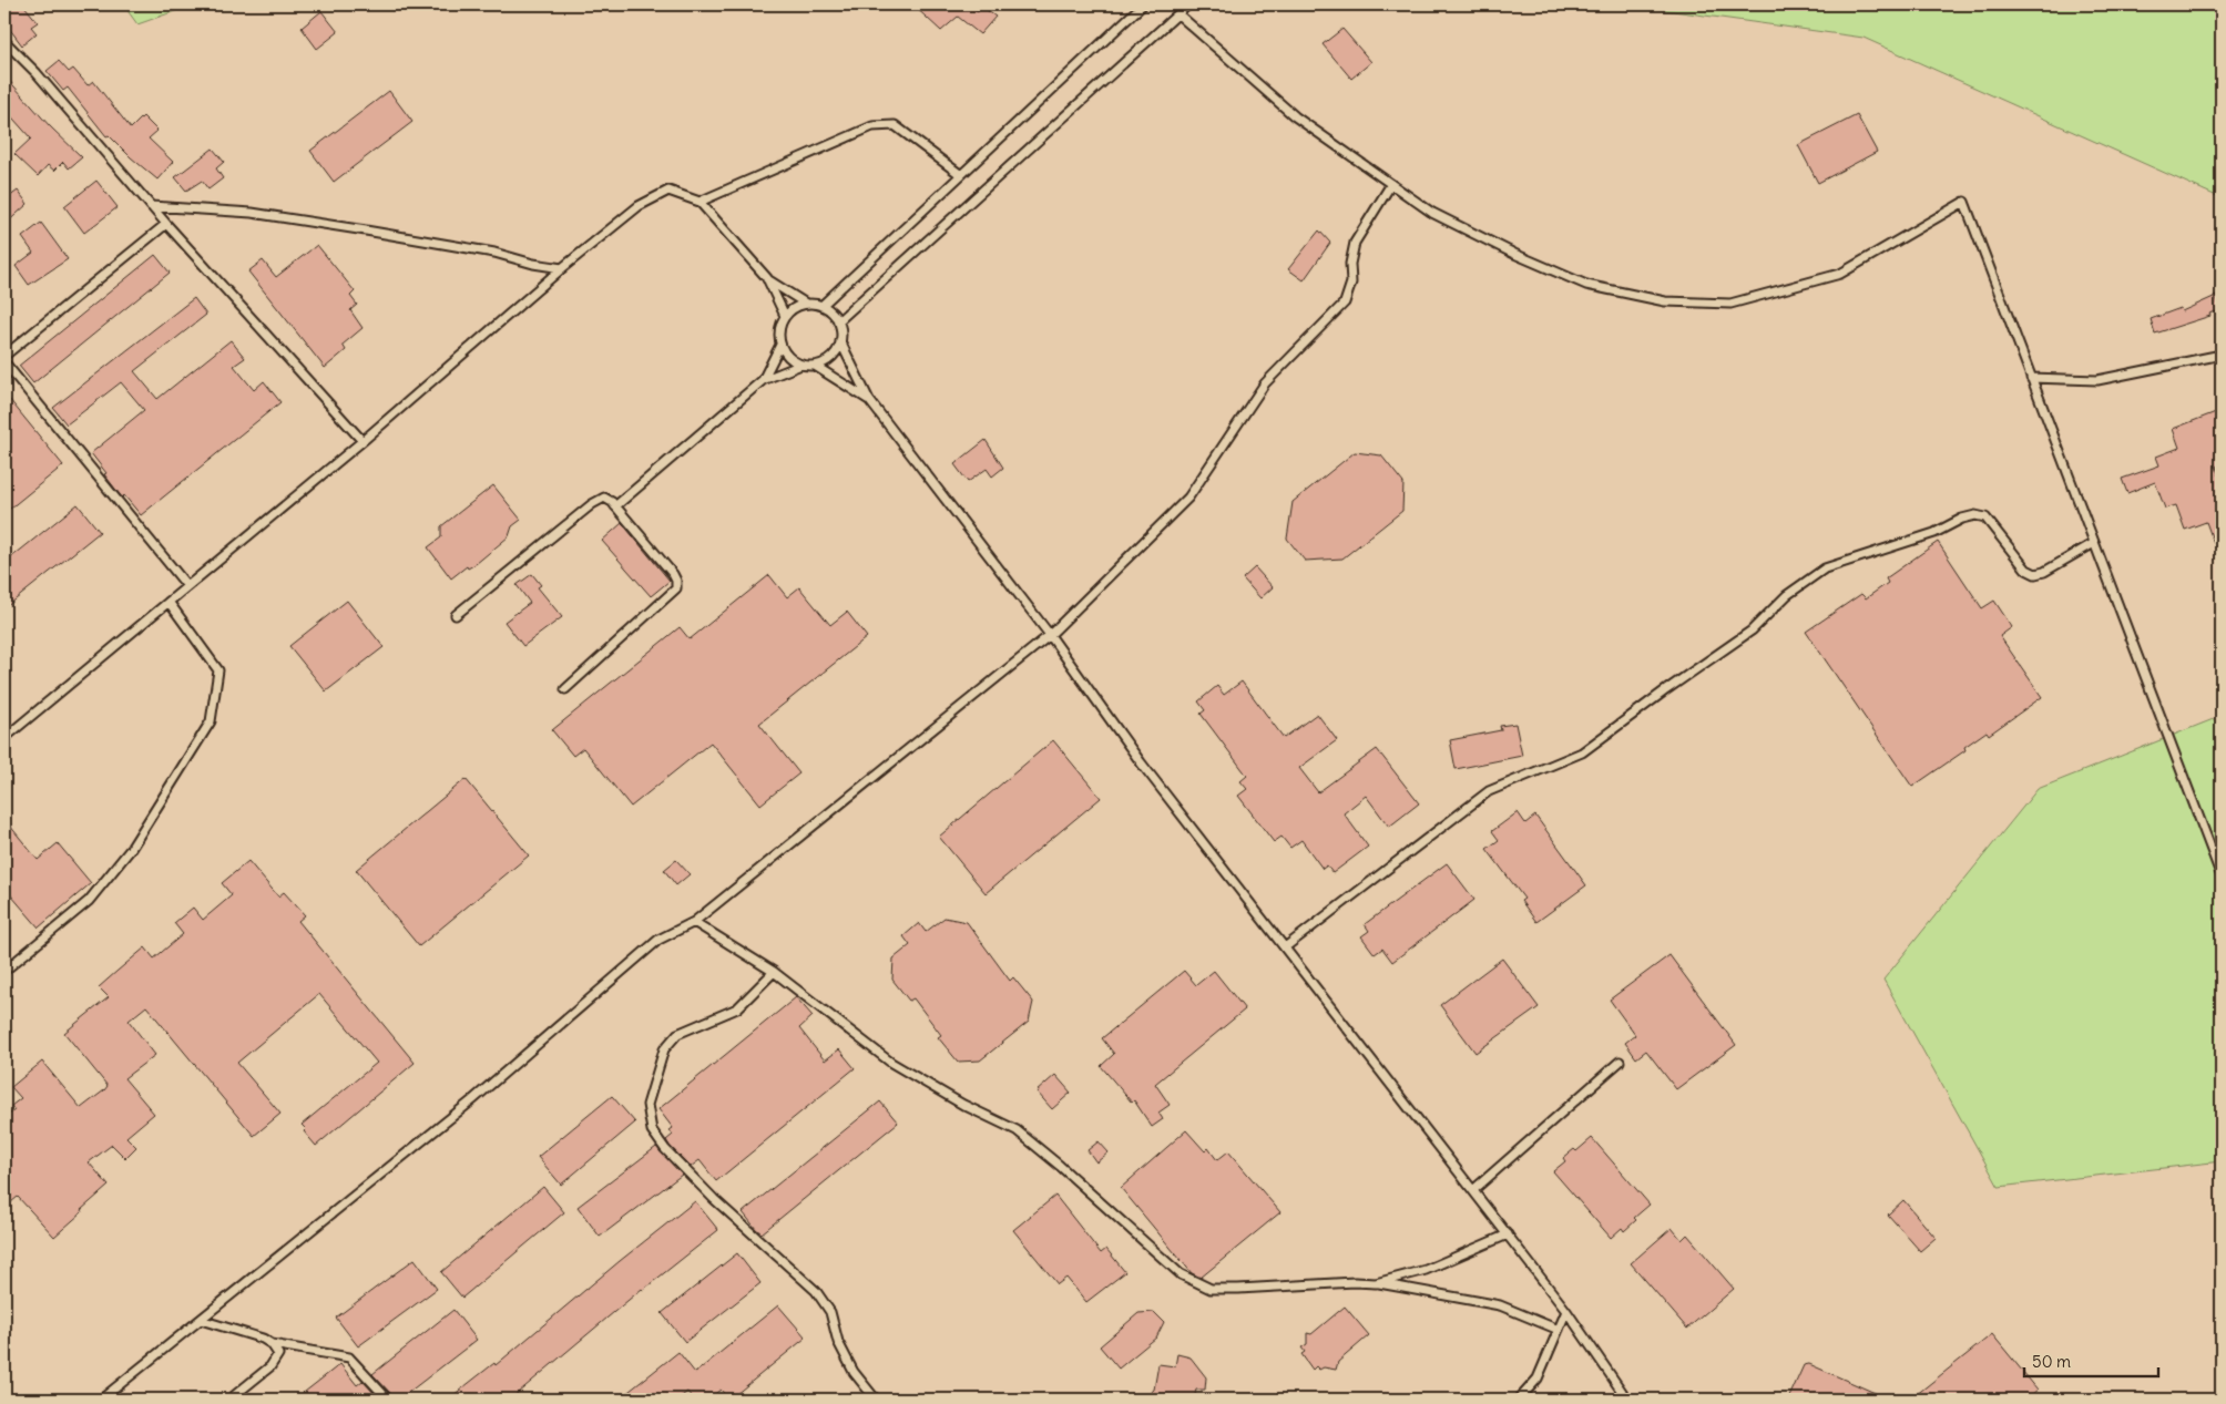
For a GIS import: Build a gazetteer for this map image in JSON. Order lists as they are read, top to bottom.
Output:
{
  "scale_bar": "50 m"
}
